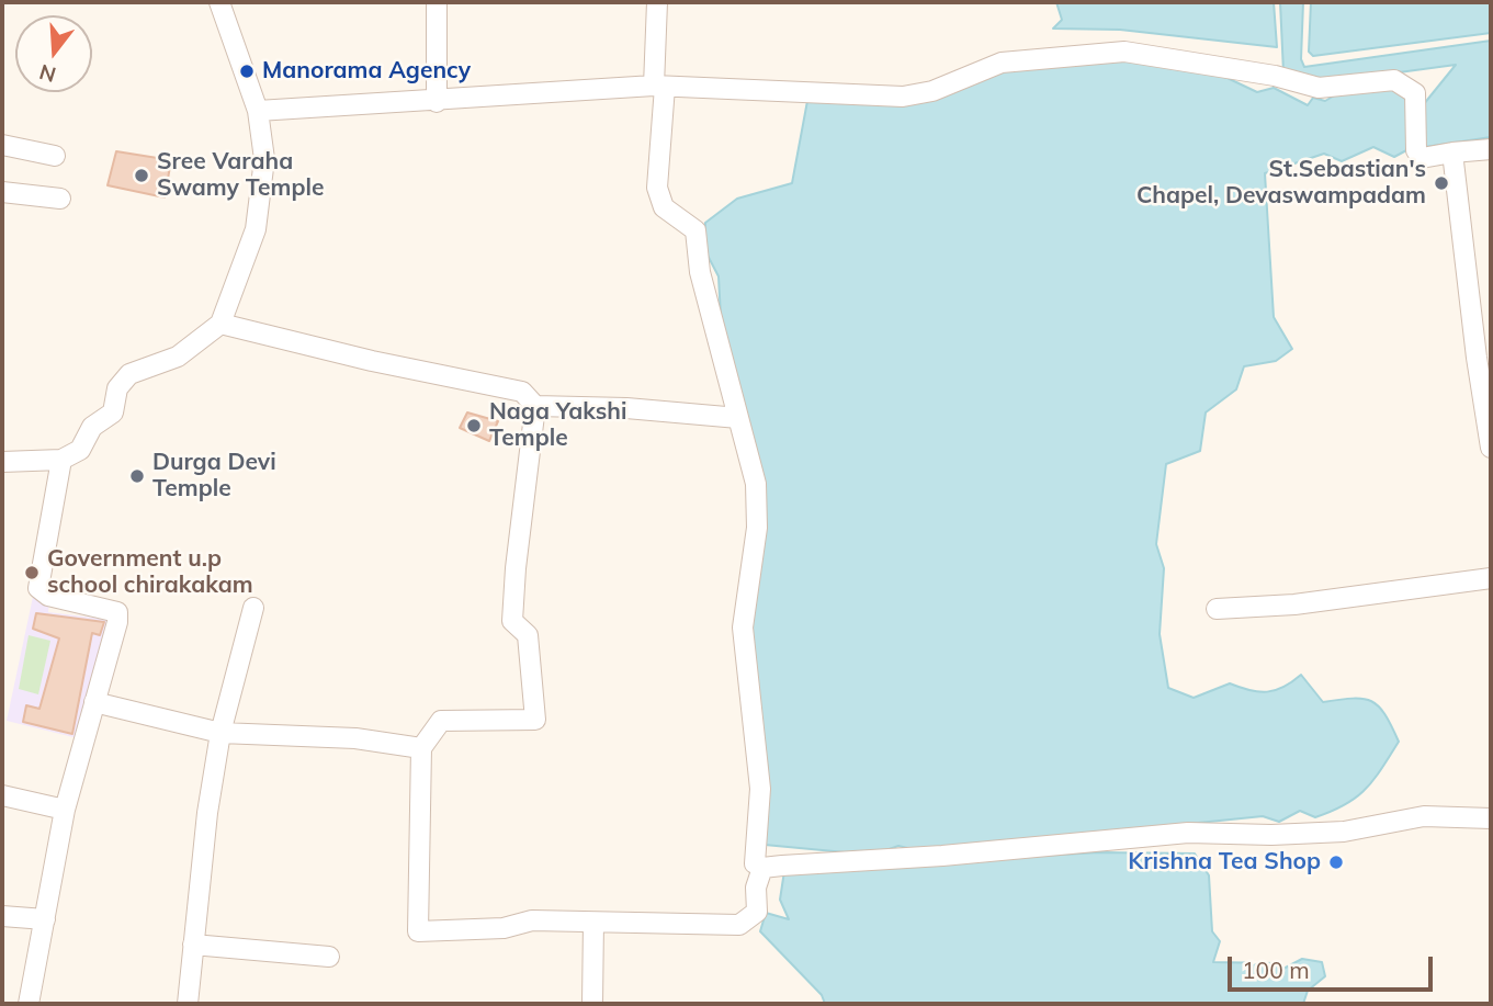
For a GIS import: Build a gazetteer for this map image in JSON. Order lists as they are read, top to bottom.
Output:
{
  "places": [
    "Manorama Agency",
    "Sree Varaha Swamy Temple",
    "St.Sebastian's Chapel, Devaswampadam",
    "Naga Yakshi Temple",
    "Durga Devi Temple",
    "Government u.p school chirakakam",
    "Krishna Tea Shop"
  ],
  "scale_bar": "100 m",
  "north": "bottom"
}
